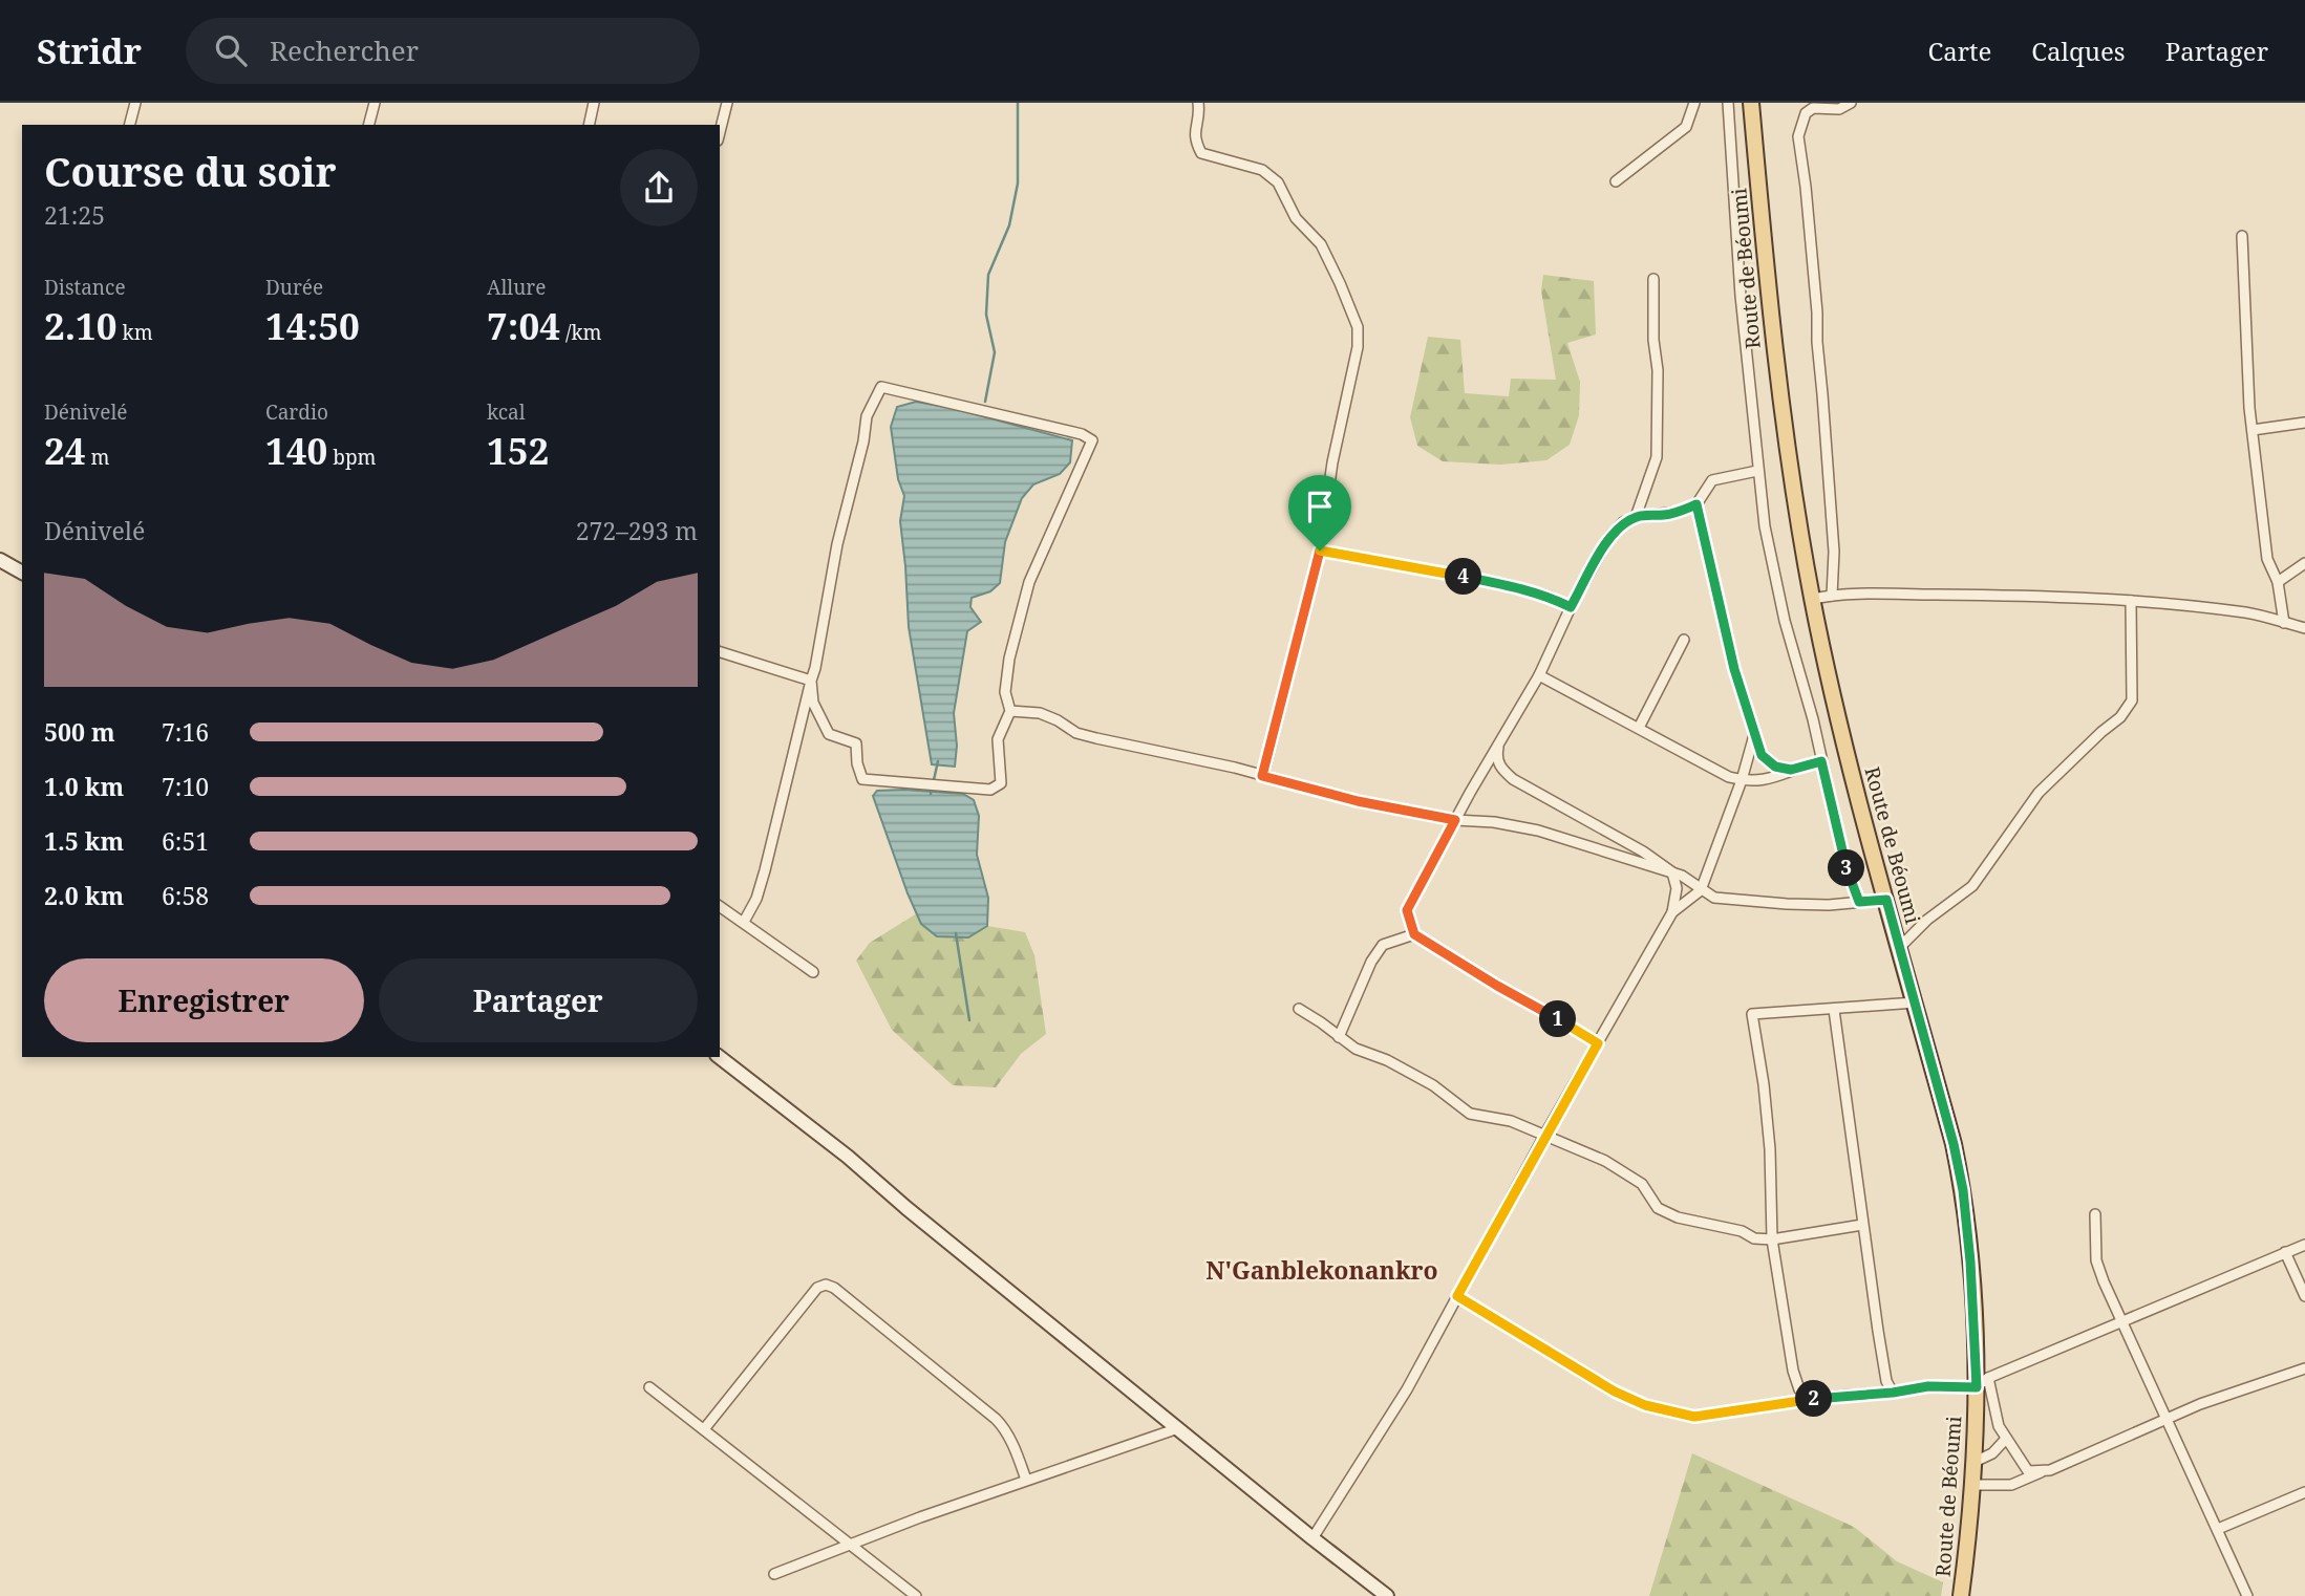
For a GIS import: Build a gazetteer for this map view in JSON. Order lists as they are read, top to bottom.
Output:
{
  "streets": {
    "main road": ["Route de Béoumi"]
  },
  "districts": ["N'Ganblekonankro"],
  "page": {
    "header": "Stridr",
    "search": "Rechercher",
    "nav": ["Carte", "Calques", "Partager"],
    "heading": ["Course du soir", "21:25"],
    "stats": [
      ["Distance", "2.10 km"],
      ["Durée", "14:50"],
      ["Allure", "7:04 /km"],
      ["Dénivelé", "24 m"],
      ["Cardio", "140 bpm"],
      ["kcal", "152"]
    ],
    "chart": ["Dénivelé", "272–293 m"],
    "pins": [
      "4",
      "3",
      "1",
      "2"
    ],
    "list": [
      {
        "name": "500 m",
        "note": "7:16"
      },
      {
        "name": "1.0 km",
        "note": "7:10"
      },
      {
        "name": "1.5 km",
        "note": "6:51"
      },
      {
        "name": "2.0 km",
        "note": "6:58"
      }
    ],
    "buttons": ["Enregistrer", "Partager"]
  }
}
